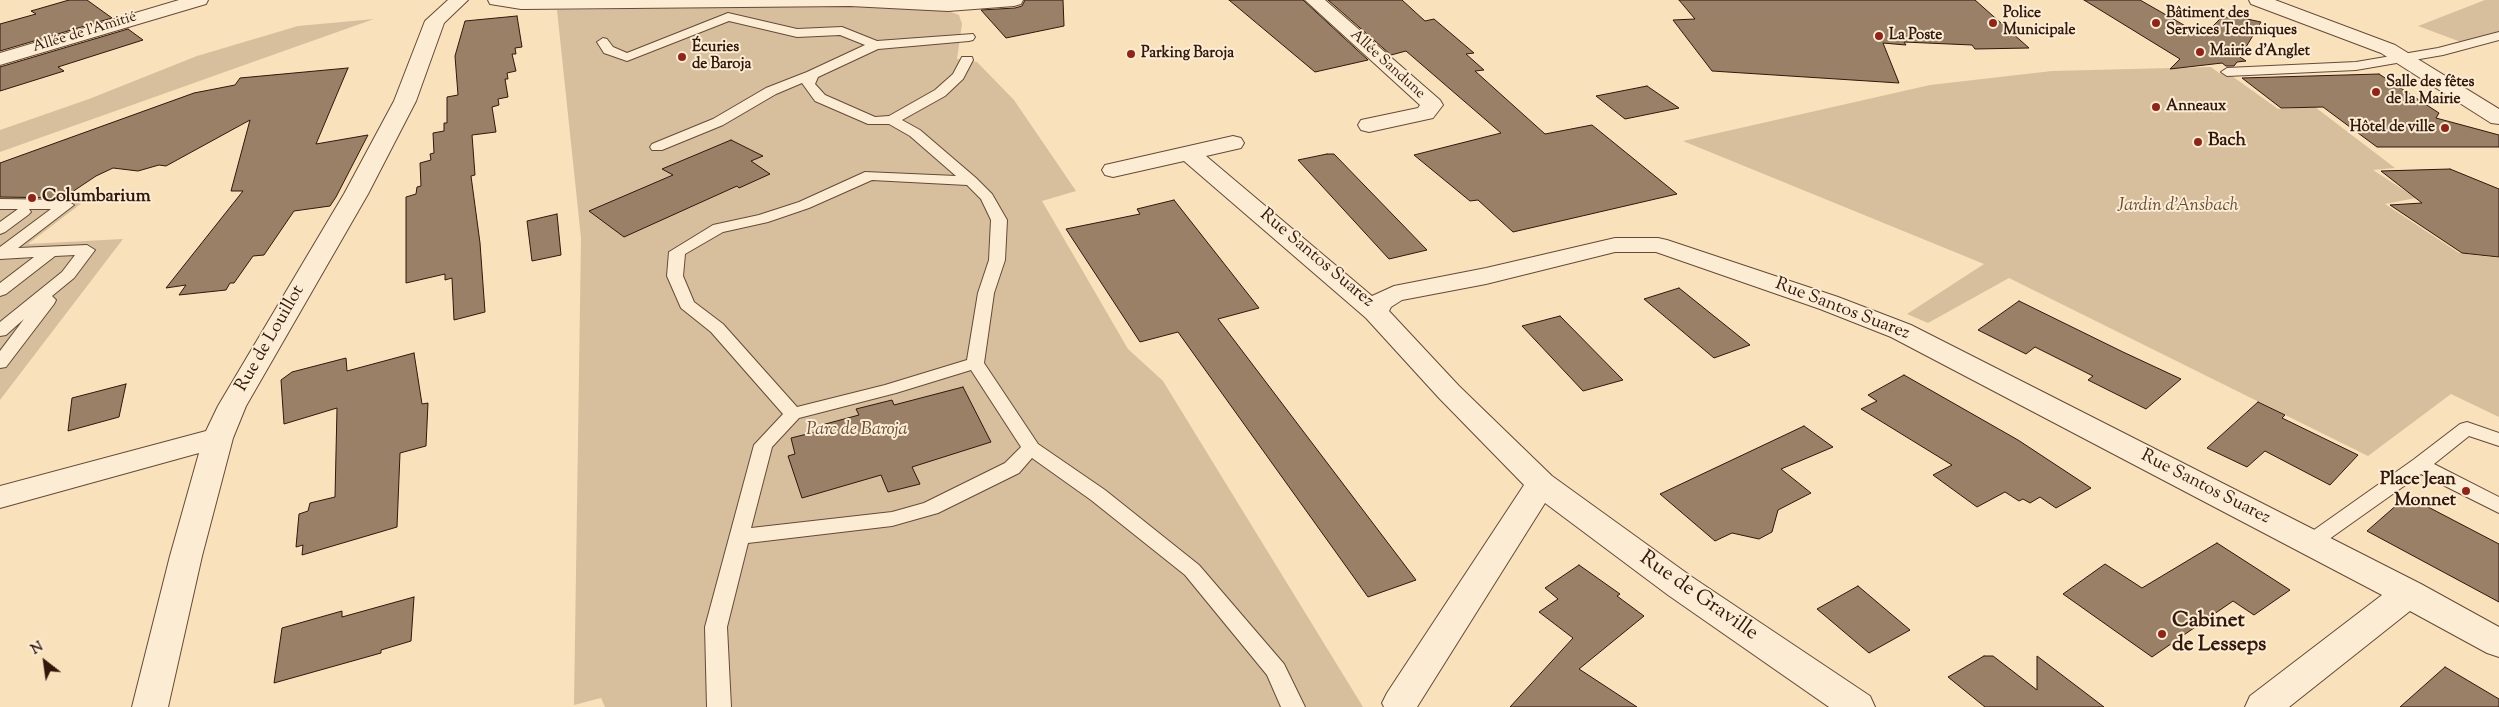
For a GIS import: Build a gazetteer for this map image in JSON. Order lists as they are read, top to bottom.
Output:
{
  "streets": {
    "street": [
      "Allée de l'Amitié",
      "Allée Sandune",
      "Rue Santos Suarez",
      "Rue de Louillot",
      "Rue de Graville"
    ]
  },
  "crossings": [
    ["Rue Santos Suarez", "Rue de Graville"]
  ],
  "parks": ["Jardin d'Ansbach", "Parc de Baroja"],
  "places": [
    "Police Municipale",
    "Bâtiment des Services Techniques",
    "La Poste",
    "Mairie d'Anglet",
    "Parking Baroja",
    "Écuries de Baroja",
    "Salle des fêtes de la Mairie",
    "Anneaux",
    "Hôtel de ville",
    "Bach",
    "Columbarium",
    "Place Jean Monnet",
    "Cabinet de Lesseps"
  ],
  "north": "top left"
}
